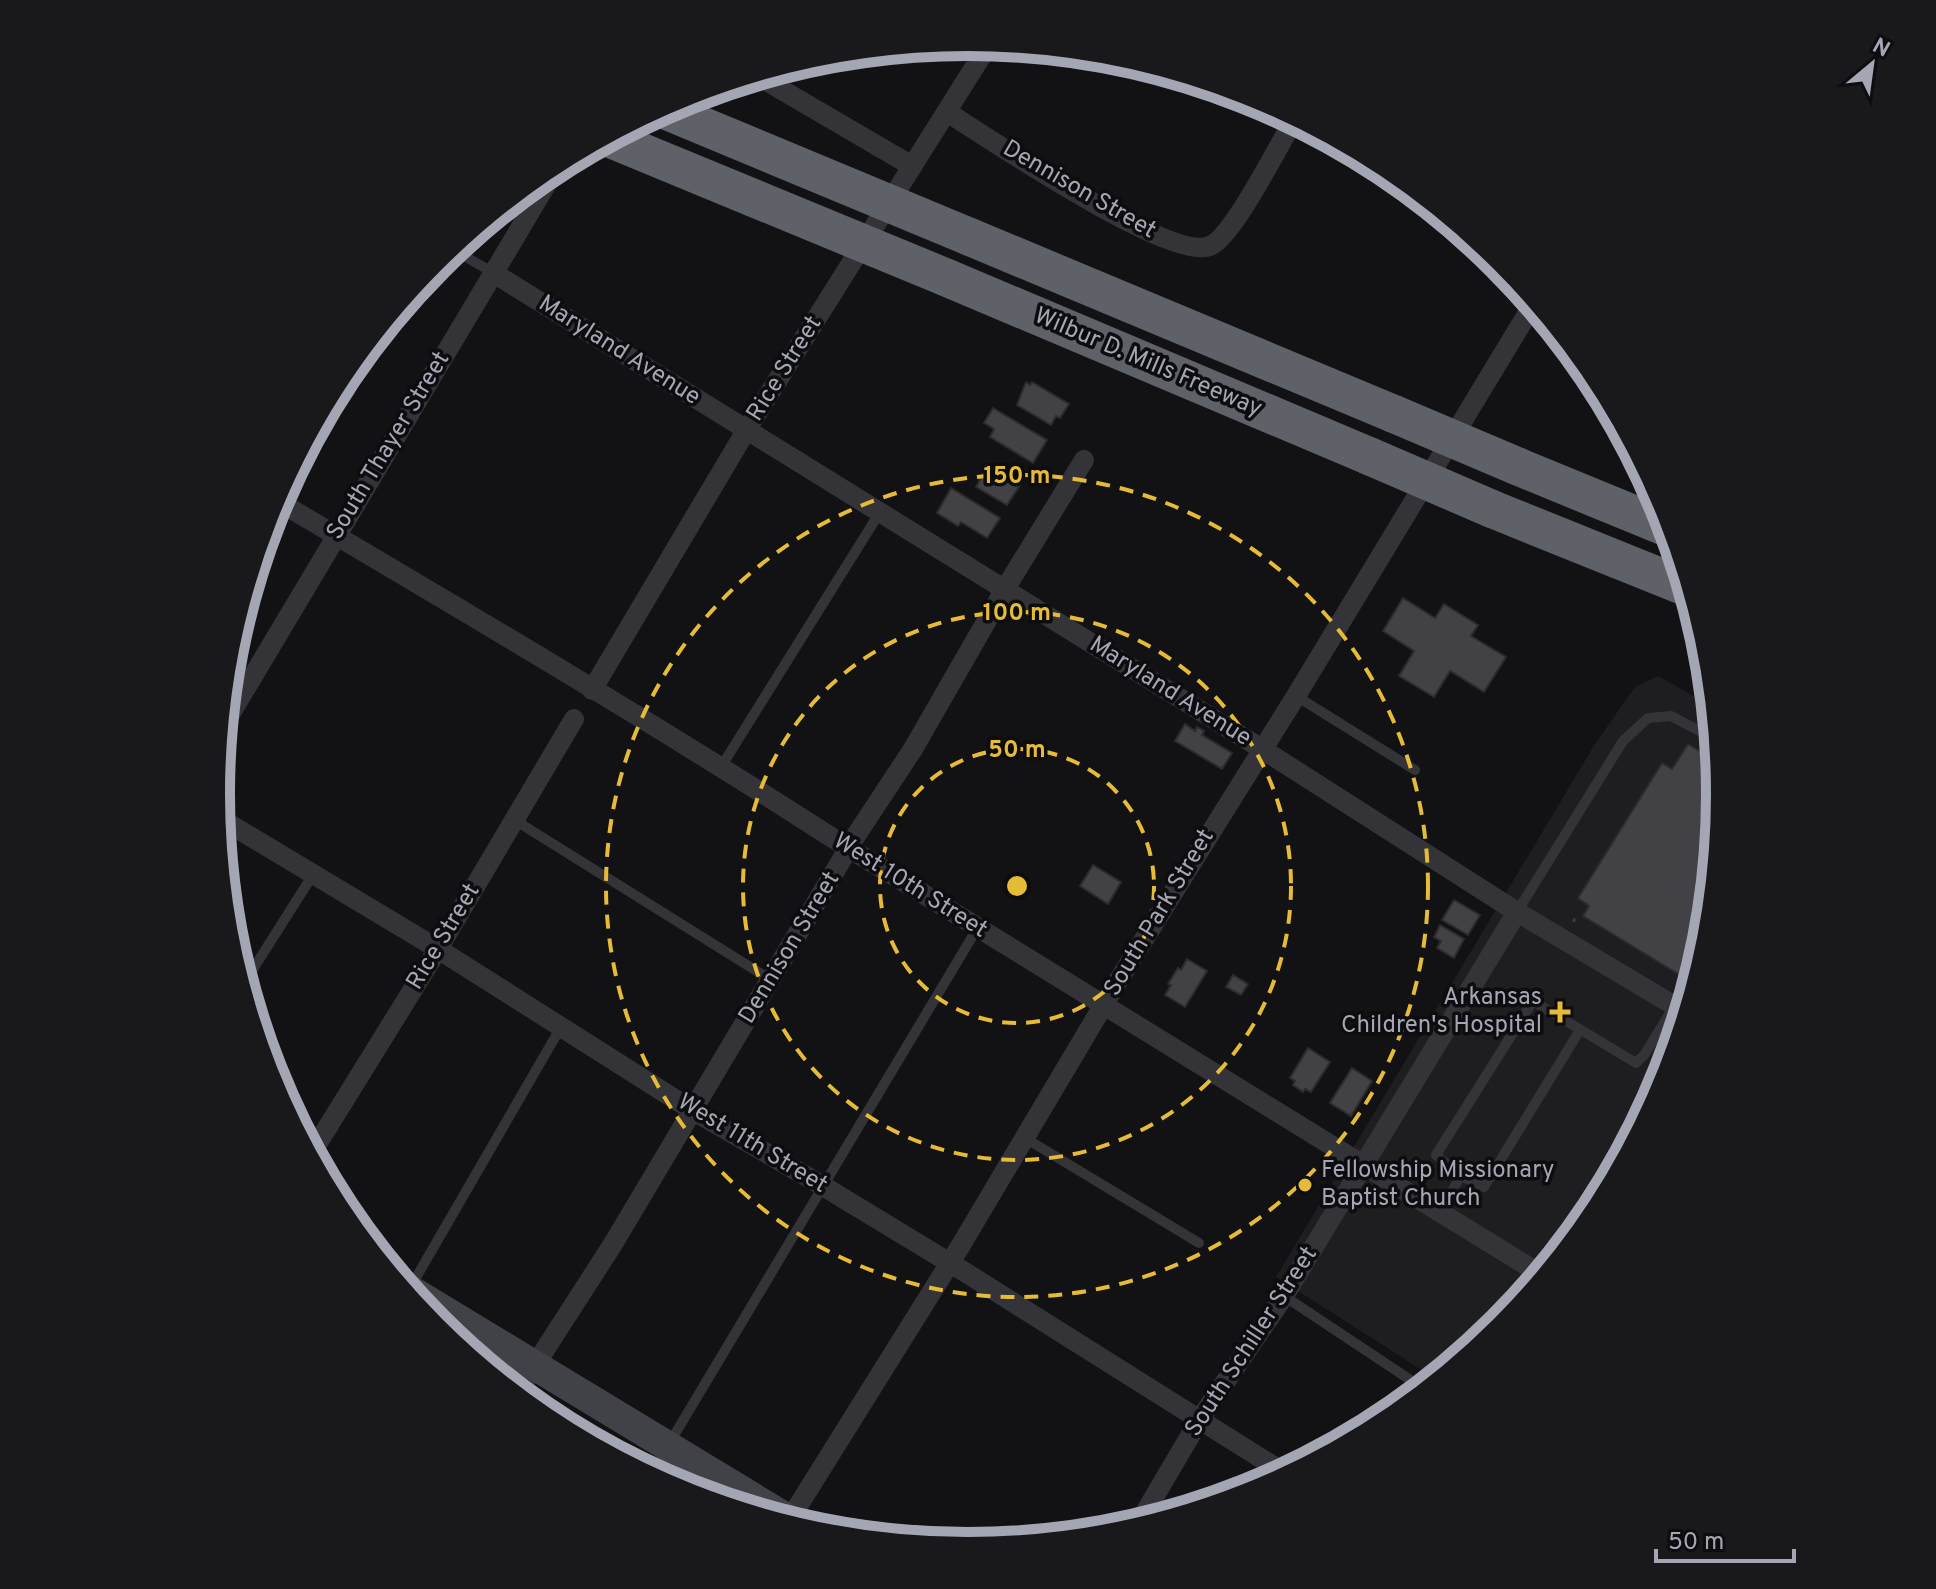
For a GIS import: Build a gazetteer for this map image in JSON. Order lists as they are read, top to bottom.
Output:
{
  "streets": {
    "highway": ["Wilbur D. Mills Freeway"],
    "street": [
      "Dennison Street",
      "Maryland Avenue",
      "Rice Street",
      "South Thayer Street",
      "West 10th Street",
      "South Park Street",
      "West 11th Street",
      "South Schiller Street"
    ]
  },
  "crossings": [
    ["Dennison Street", "Maryland Avenue"],
    ["Dennison Street", "Rice Street"],
    ["Dennison Street", "West 10th Street"],
    ["Dennison Street", "West 11th Street"],
    ["Maryland Avenue", "Rice Street"],
    ["Maryland Avenue", "South Thayer Street"],
    ["Maryland Avenue", "South Park Street"],
    ["Maryland Avenue", "South Schiller Street"],
    ["Rice Street", "West 10th Street"],
    ["Rice Street", "West 11th Street"],
    ["South Thayer Street", "West 10th Street"],
    ["West 10th Street", "South Park Street"],
    ["West 10th Street", "South Schiller Street"],
    ["South Park Street", "West 11th Street"],
    ["West 11th Street", "South Schiller Street"]
  ],
  "places": {
    "health": ["Arkansas Children's Hospital"],
    "other": ["Fellowship Missionary Baptist Church"]
  },
  "scale_bar": "50 m",
  "north": "top right",
  "rings": ["150 m", "100 m", "50 m"]
}
